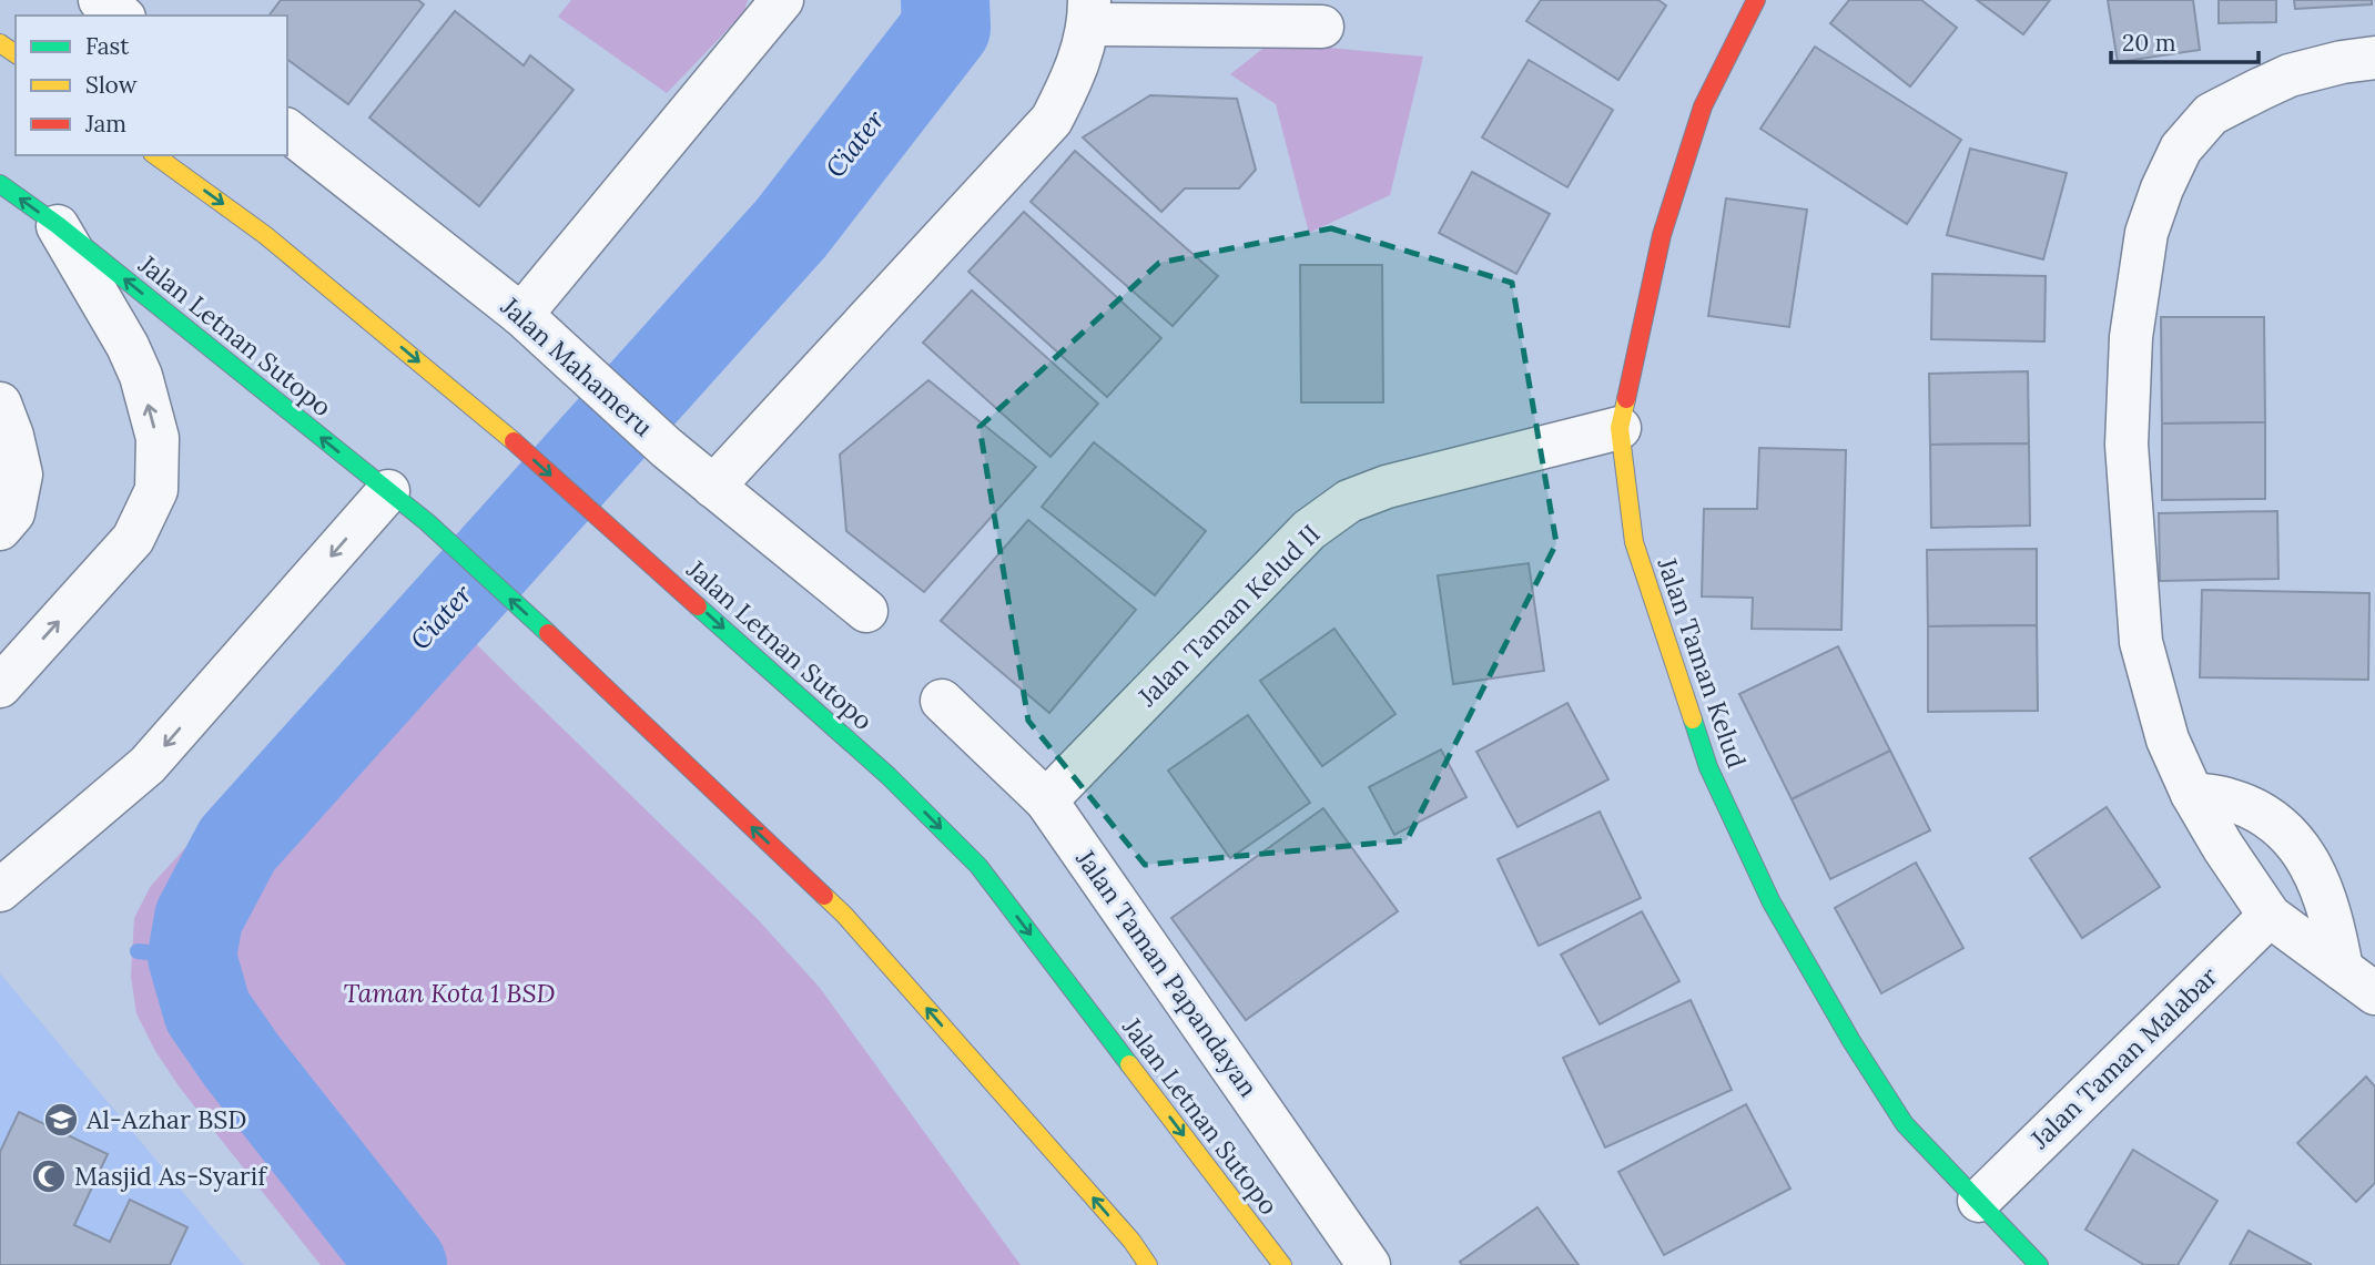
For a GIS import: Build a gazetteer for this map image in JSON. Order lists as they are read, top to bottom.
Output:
{
  "streets": {
    "main road": ["Jalan Letnan Sutopo", "Jalan Taman Kelud"],
    "street": [
      "Jalan Mahameru",
      "Jalan Taman Kelud II",
      "Jalan Taman Papandayan",
      "Jalan Taman Malabar"
    ]
  },
  "crossings": [
    ["Jalan Taman Kelud II", "Jalan Taman Kelud"],
    ["Jalan Taman Kelud II", "Jalan Taman Papandayan"],
    ["Jalan Taman Kelud", "Jalan Taman Malabar"]
  ],
  "water": ["Ciater"],
  "parks": ["Taman Kota 1 BSD"],
  "places": {
    "school or university": ["Al-Azhar BSD"],
    "mosque": ["Masjid As-Syarif"]
  },
  "legend": ["Fast", "Slow", "Jam"],
  "scale_bar": "20 m"
}
